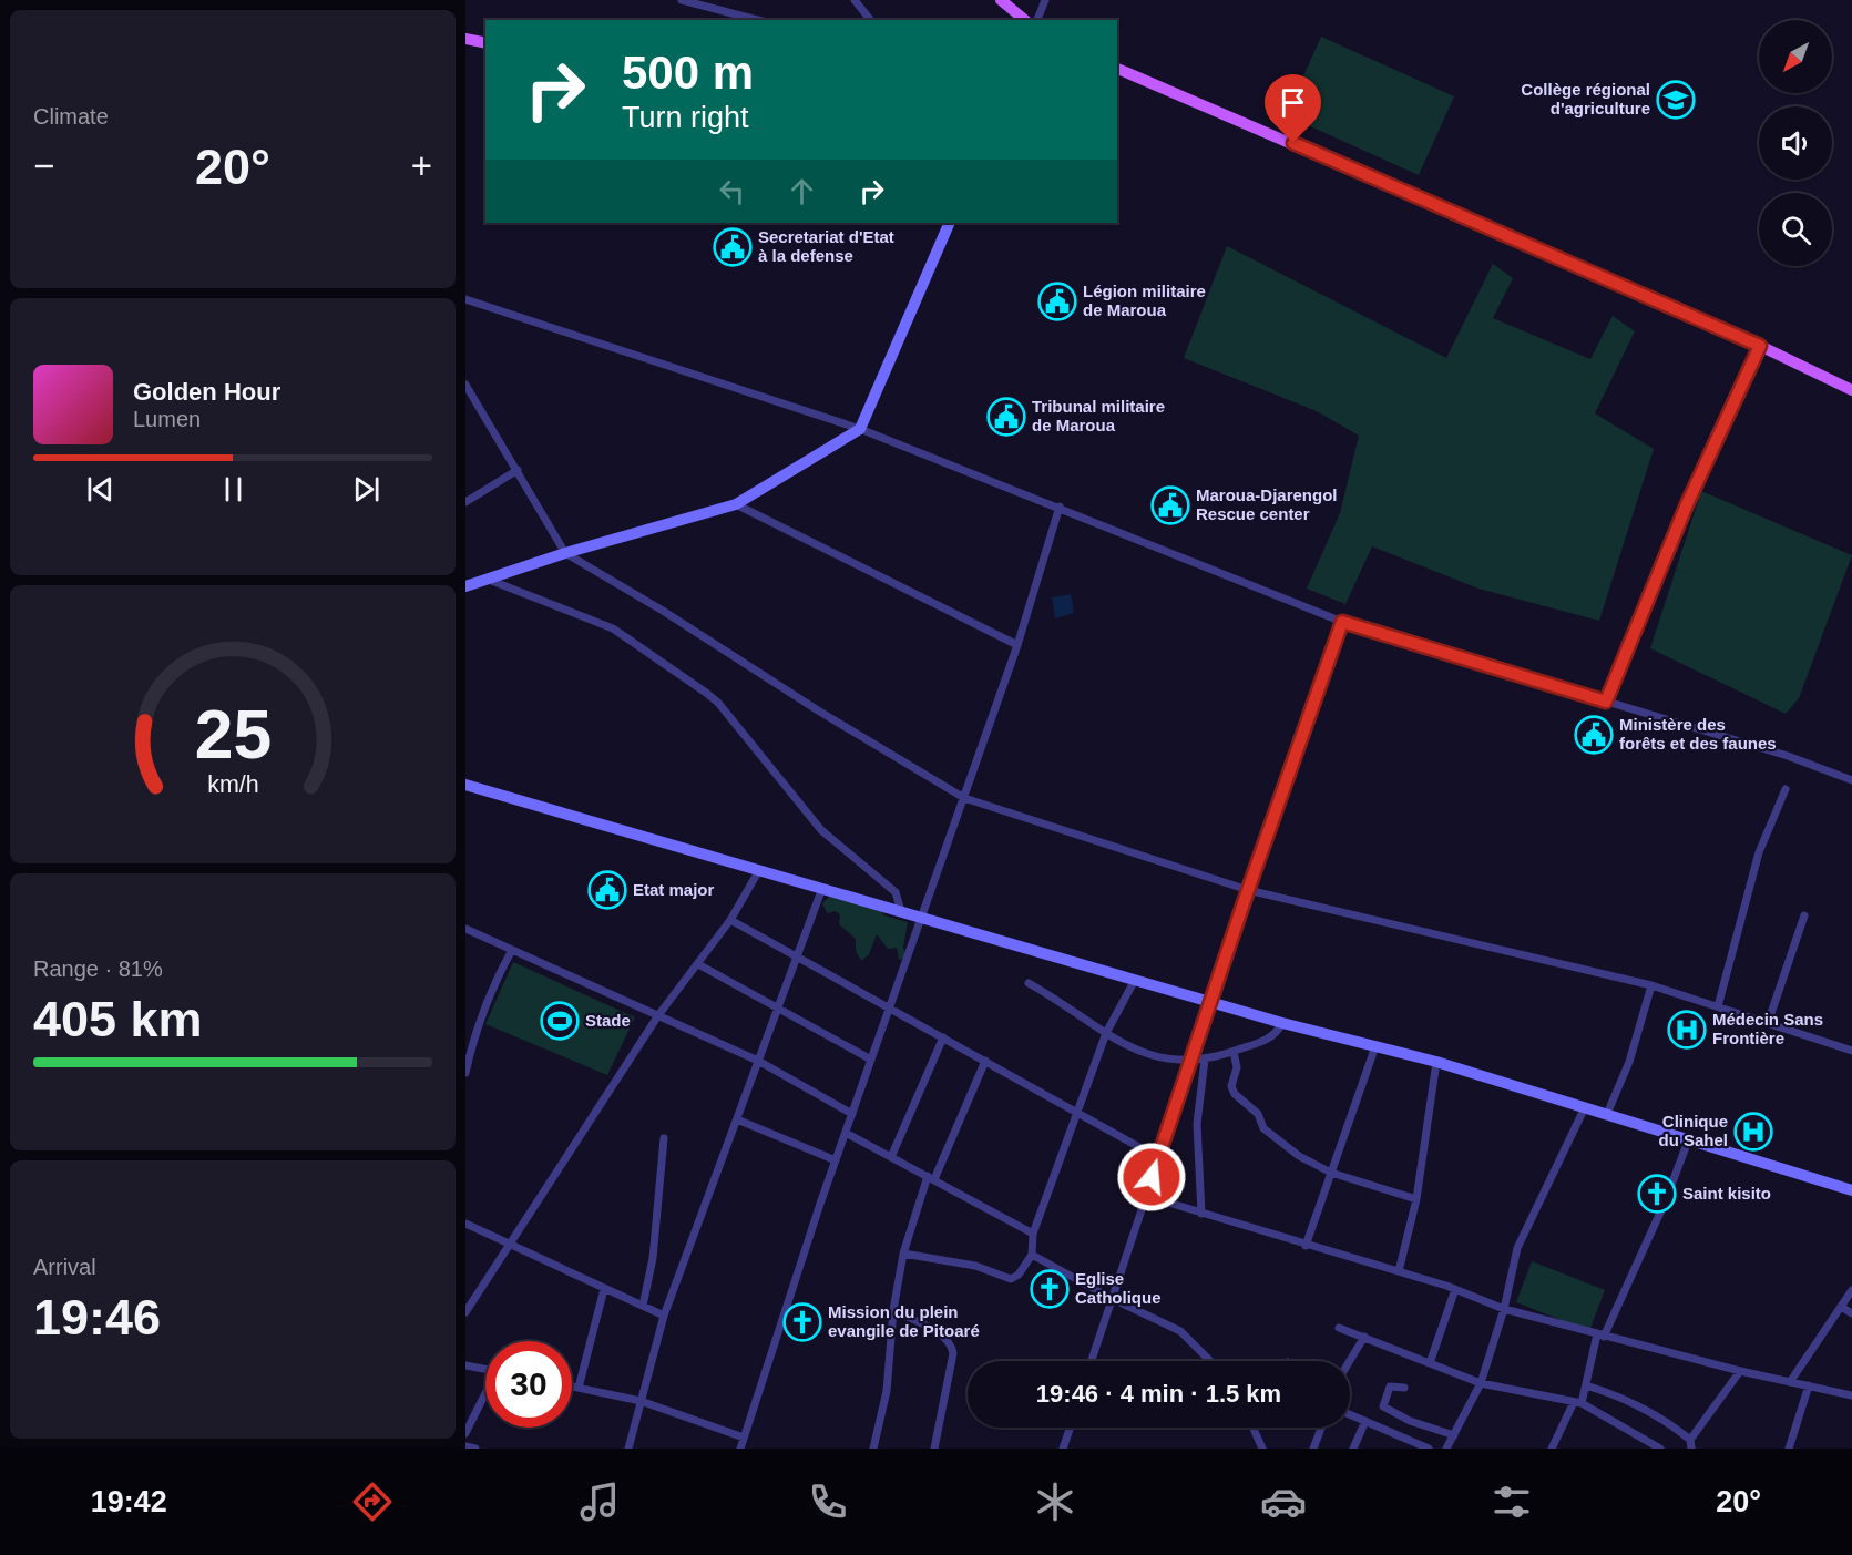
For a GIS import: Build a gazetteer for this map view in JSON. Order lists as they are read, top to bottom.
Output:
{
  "places": {
    "school or university": ["Collège régional d'agriculture"],
    "public building": [
      "Secretariat d'Etat à la defense",
      "Légion militaire de Maroua",
      "Tribunal militaire de Maroua",
      "Maroua-Djarengol Rescue center",
      "Ministère des forêts et des faunes",
      "Etat major"
    ],
    "sports": ["Stade"],
    "hospital": ["Médecin Sans Frontière", "Clinique du Sahel"],
    "church": ["Saint kisito", "Eglise Catholique", "Mission du plein evangile de Pitoaré"]
  },
  "north": "bottom left",
  "page": {
    "tile": [
      "Climate",
      ["Range · 81%", "405 km"],
      ["Arrival", "19:46"]
    ],
    "turn": ["500 m", "Turn right"],
    "heat": ["−", "20°", "+"],
    "song": ["Golden Hour", "Lumen"],
    "limit": "30",
    "trip": "19:46 · 4 min · 1.5 km",
    "tabs": ["19:42", "20°"],
    "gauge": ["25", "km/h"]
  }
}
